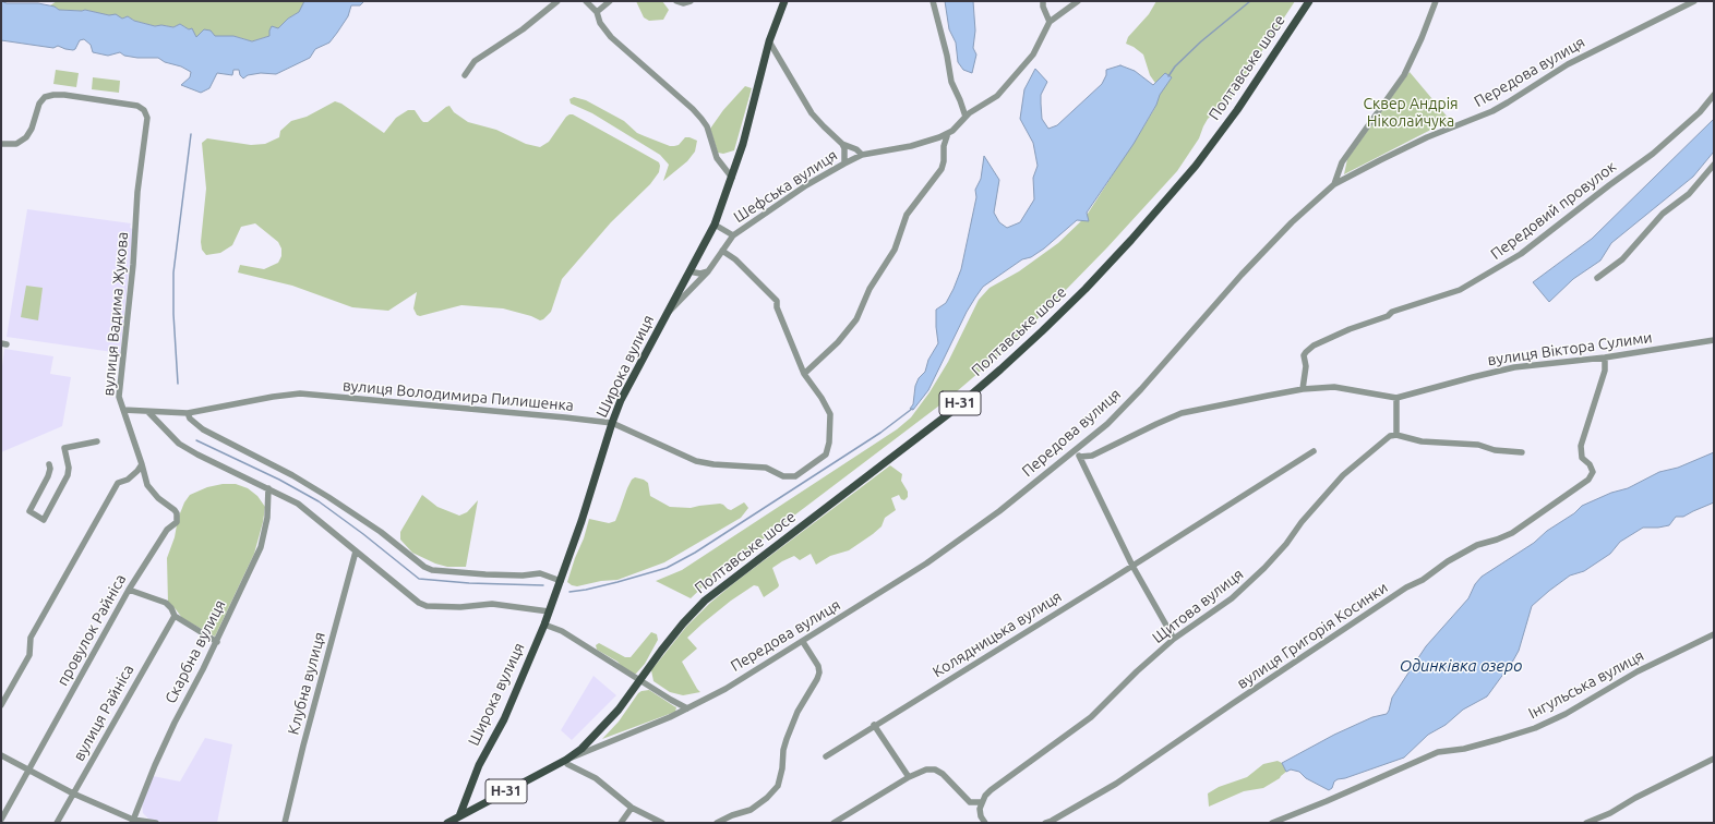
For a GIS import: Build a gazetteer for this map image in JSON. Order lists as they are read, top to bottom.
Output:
{
  "streets": {
    "main road": [
      "Полтавське шосе",
      "Передова вулиця",
      "Широка вулиця",
      "Н-31"
    ],
    "street": [
      "Шефська вулиця",
      "Передовий провулок",
      "вулиця Вадима Жукова",
      "вулиця Віктора Сулими",
      "вулиця Володимира Пилишенка",
      "Щитова вулиця",
      "провулок Райніса",
      "Колядницька вулиця",
      "вулиця Григорія Косинки",
      "Скарбна вулиця",
      "Клубна вулиця",
      "Інгульська вулиця",
      "вулиця Райніса"
    ]
  },
  "crossings": [
    ["Полтавське шосе", "Передова вулиця"],
    ["Передова вулиця", "Широка вулиця"],
    ["Шефська вулиця", "Широка вулиця"],
    ["Передовий провулок", "вулиця Віктора Сулими"],
    ["вулиця Вадима Жукова", "вулиця Володимира Пилишенка"],
    ["вулиця Вадима Жукова", "провулок Райніса"],
    ["вулиця Віктора Сулими", "вулиця Григорія Косинки"],
    ["Широка вулиця", "вулиця Володимира Пилишенка"]
  ],
  "water": ["Одинківка озеро"],
  "parks": ["Сквер Андрія Ніколайчука"]
}
